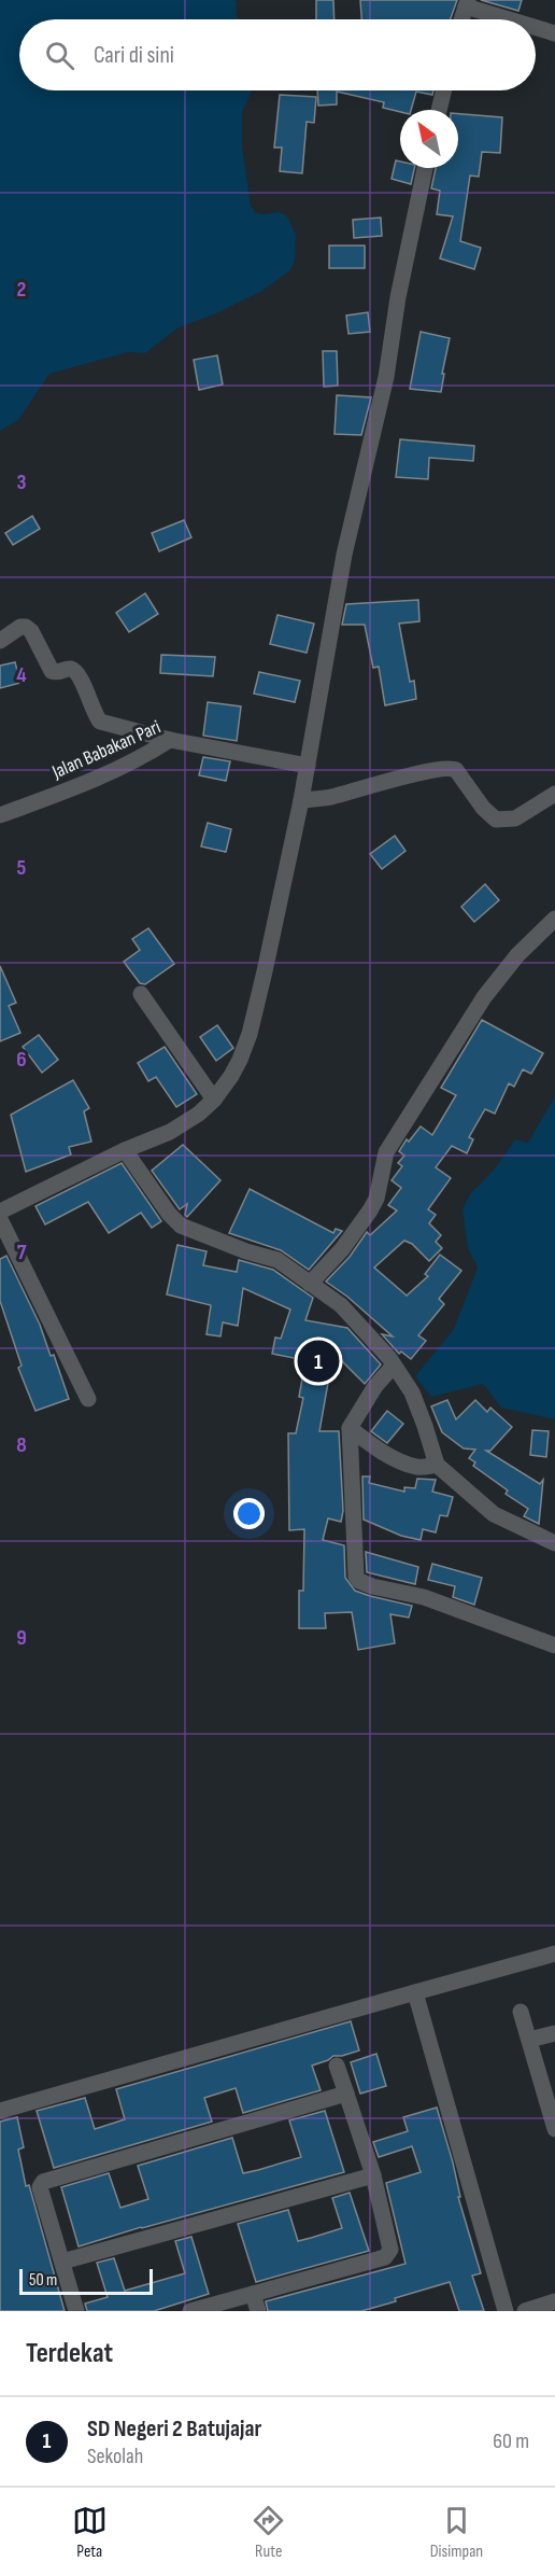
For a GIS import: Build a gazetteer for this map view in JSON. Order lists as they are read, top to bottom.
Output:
{
  "streets": {
    "street": ["Jalan Babakan Pari"]
  },
  "scale_bar": "50 m",
  "north": "top left",
  "page": {
    "search": "Cari di sini",
    "pins": "1",
    "scale": "50 m",
    "heading": "Terdekat",
    "list": [
      {
        "mark": "1",
        "name": "SD Negeri 2 Batujajar",
        "note": "Sekolah",
        "value": "60 m"
      }
    ],
    "nav": ["Peta", "Rute", "Disimpan"]
  },
  "grid": {
    "rows": [
      "2",
      "3",
      "4",
      "5",
      "6",
      "7",
      "8",
      "9"
    ]
  }
}
